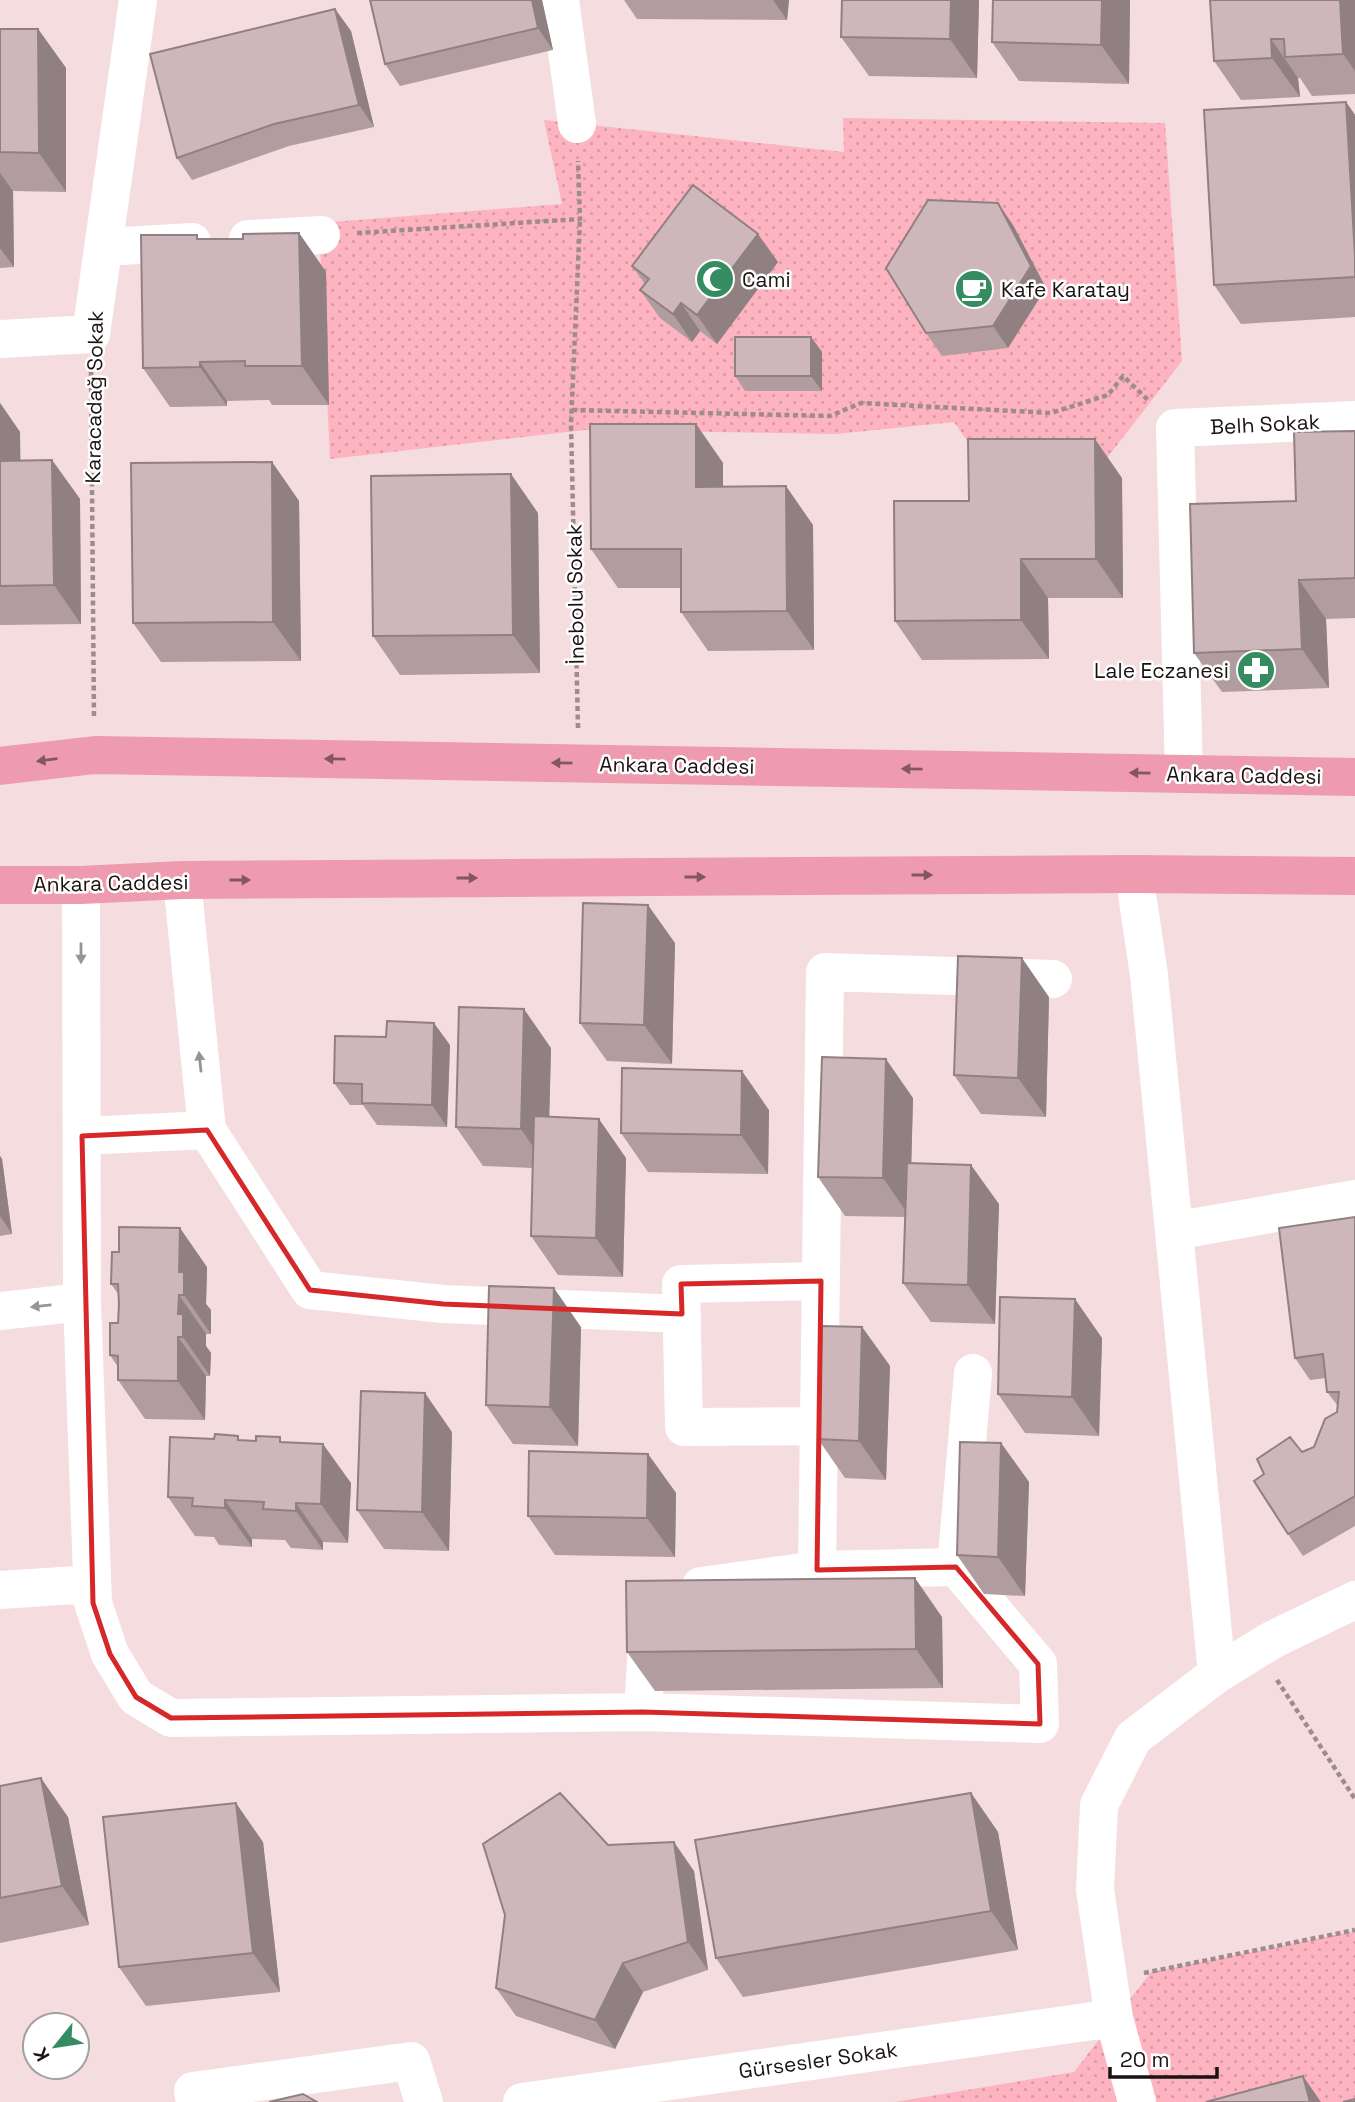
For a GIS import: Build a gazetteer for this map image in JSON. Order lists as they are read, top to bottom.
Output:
{
  "streets": {
    "main road": ["Ankara Caddesi"],
    "street": ["Karacadağ Sokak", "Belh Sokak", "Gürsesler Sokak"],
    "path": ["İnebolu Sokak"]
  },
  "crossings": [
    ["Karacadağ Sokak", "Ankara Caddesi"],
    ["İnebolu Sokak", "Ankara Caddesi"]
  ],
  "places": {
    "mosque": ["Cami"],
    "cafe": ["Kafe Karatay"],
    "pharmacy": ["Lale Eczanesi"]
  },
  "scale_bar": "20 m",
  "north": "bottom left"
}
